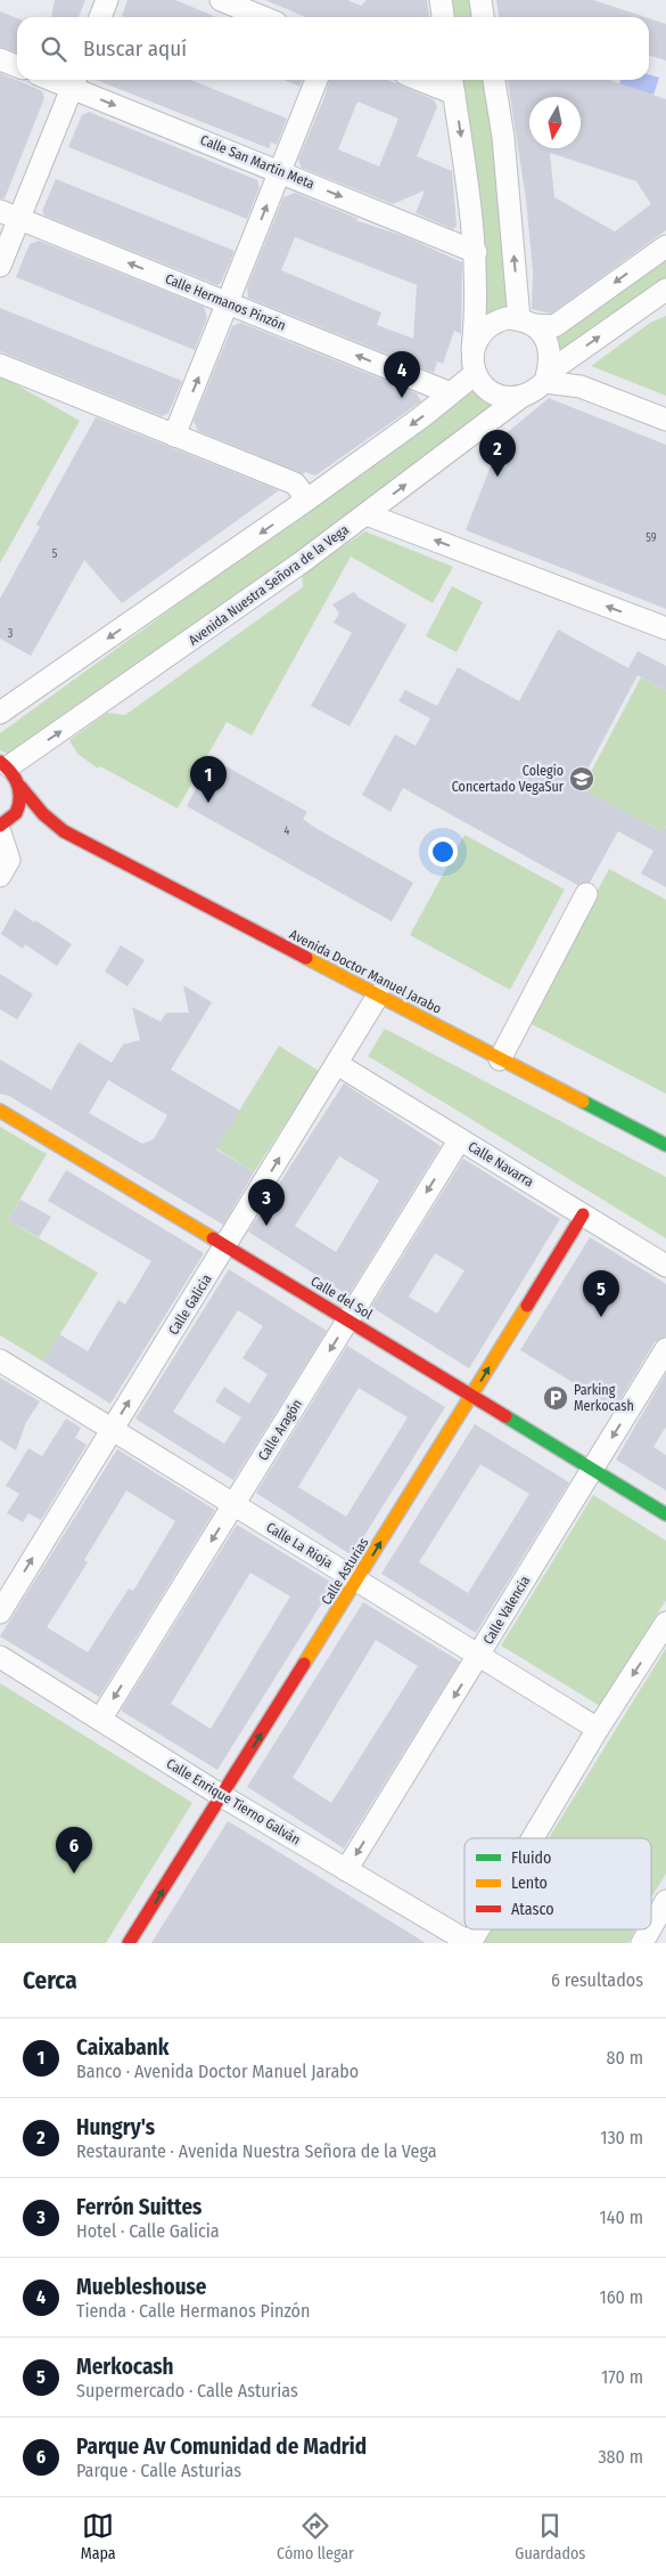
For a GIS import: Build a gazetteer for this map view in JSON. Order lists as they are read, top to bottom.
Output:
{
  "streets": {
    "street": [
      "Calle San Martín Meta",
      "Calle Hermanos Pinzón",
      "Avenida Nuestra Señora de la Vega",
      "Avenida Doctor Manuel Jarabo",
      "Calle Navarra",
      "Calle del Sol",
      "Calle Galicia",
      "Calle Aragón",
      "Calle La Rioja",
      "Calle Asturias",
      "Calle Valencia",
      "Calle Enrique Tierno Galván"
    ]
  },
  "crossings": [
    ["Avenida Nuestra Señora de la Vega", "Avenida Doctor Manuel Jarabo"],
    ["Avenida Doctor Manuel Jarabo", "Calle Galicia"],
    ["Calle Navarra", "Calle Galicia"],
    ["Calle Navarra", "Calle Aragón"],
    ["Calle Navarra", "Calle Asturias"],
    ["Calle del Sol", "Calle Galicia"],
    ["Calle del Sol", "Calle Aragón"],
    ["Calle del Sol", "Calle Asturias"],
    ["Calle del Sol", "Calle Valencia"],
    ["Calle Galicia", "Calle La Rioja"],
    ["Calle Aragón", "Calle La Rioja"],
    ["Calle Aragón", "Calle Enrique Tierno Galván"],
    ["Calle La Rioja", "Calle Asturias"],
    ["Calle La Rioja", "Calle Valencia"],
    ["Calle Asturias", "Calle Enrique Tierno Galván"],
    ["Calle Valencia", "Calle Enrique Tierno Galván"]
  ],
  "one_way": [
    "Calle San Martín Meta",
    "Calle Galicia",
    "Calle Aragón",
    "Calle Asturias"
  ],
  "places": {
    "school or university": ["Colegio Concertado VegaSur"],
    "parking": ["Parking Merkocash"]
  },
  "house_numbers": [
    "59",
    "5",
    "3",
    "4"
  ],
  "legend": ["Fluido", "Lento", "Atasco"],
  "north": "bottom",
  "page": {
    "search": "Buscar aquí",
    "pins": [
      "4",
      "2",
      "1",
      "3",
      "5",
      "6"
    ],
    "heading": ["Cerca", "6 resultados"],
    "list": [
      {
        "mark": "1",
        "name": "Caixabank",
        "note": "Banco · Avenida Doctor Manuel Jarabo",
        "value": "80 m"
      },
      {
        "mark": "2",
        "name": "Hungry's",
        "note": "Restaurante · Avenida Nuestra Señora de la Vega",
        "value": "130 m"
      },
      {
        "mark": "3",
        "name": "Ferrón Suittes",
        "note": "Hotel · Calle Galicia",
        "value": "140 m"
      },
      {
        "mark": "4",
        "name": "Muebleshouse",
        "note": "Tienda · Calle Hermanos Pinzón",
        "value": "160 m"
      },
      {
        "mark": "5",
        "name": "Merkocash",
        "note": "Supermercado · Calle Asturias",
        "value": "170 m"
      },
      {
        "mark": "6",
        "name": "Parque Av Comunidad de Madrid",
        "note": "Parque · Calle Asturias",
        "value": "380 m"
      }
    ],
    "nav": ["Mapa", "Cómo llegar", "Guardados"]
  }
}
